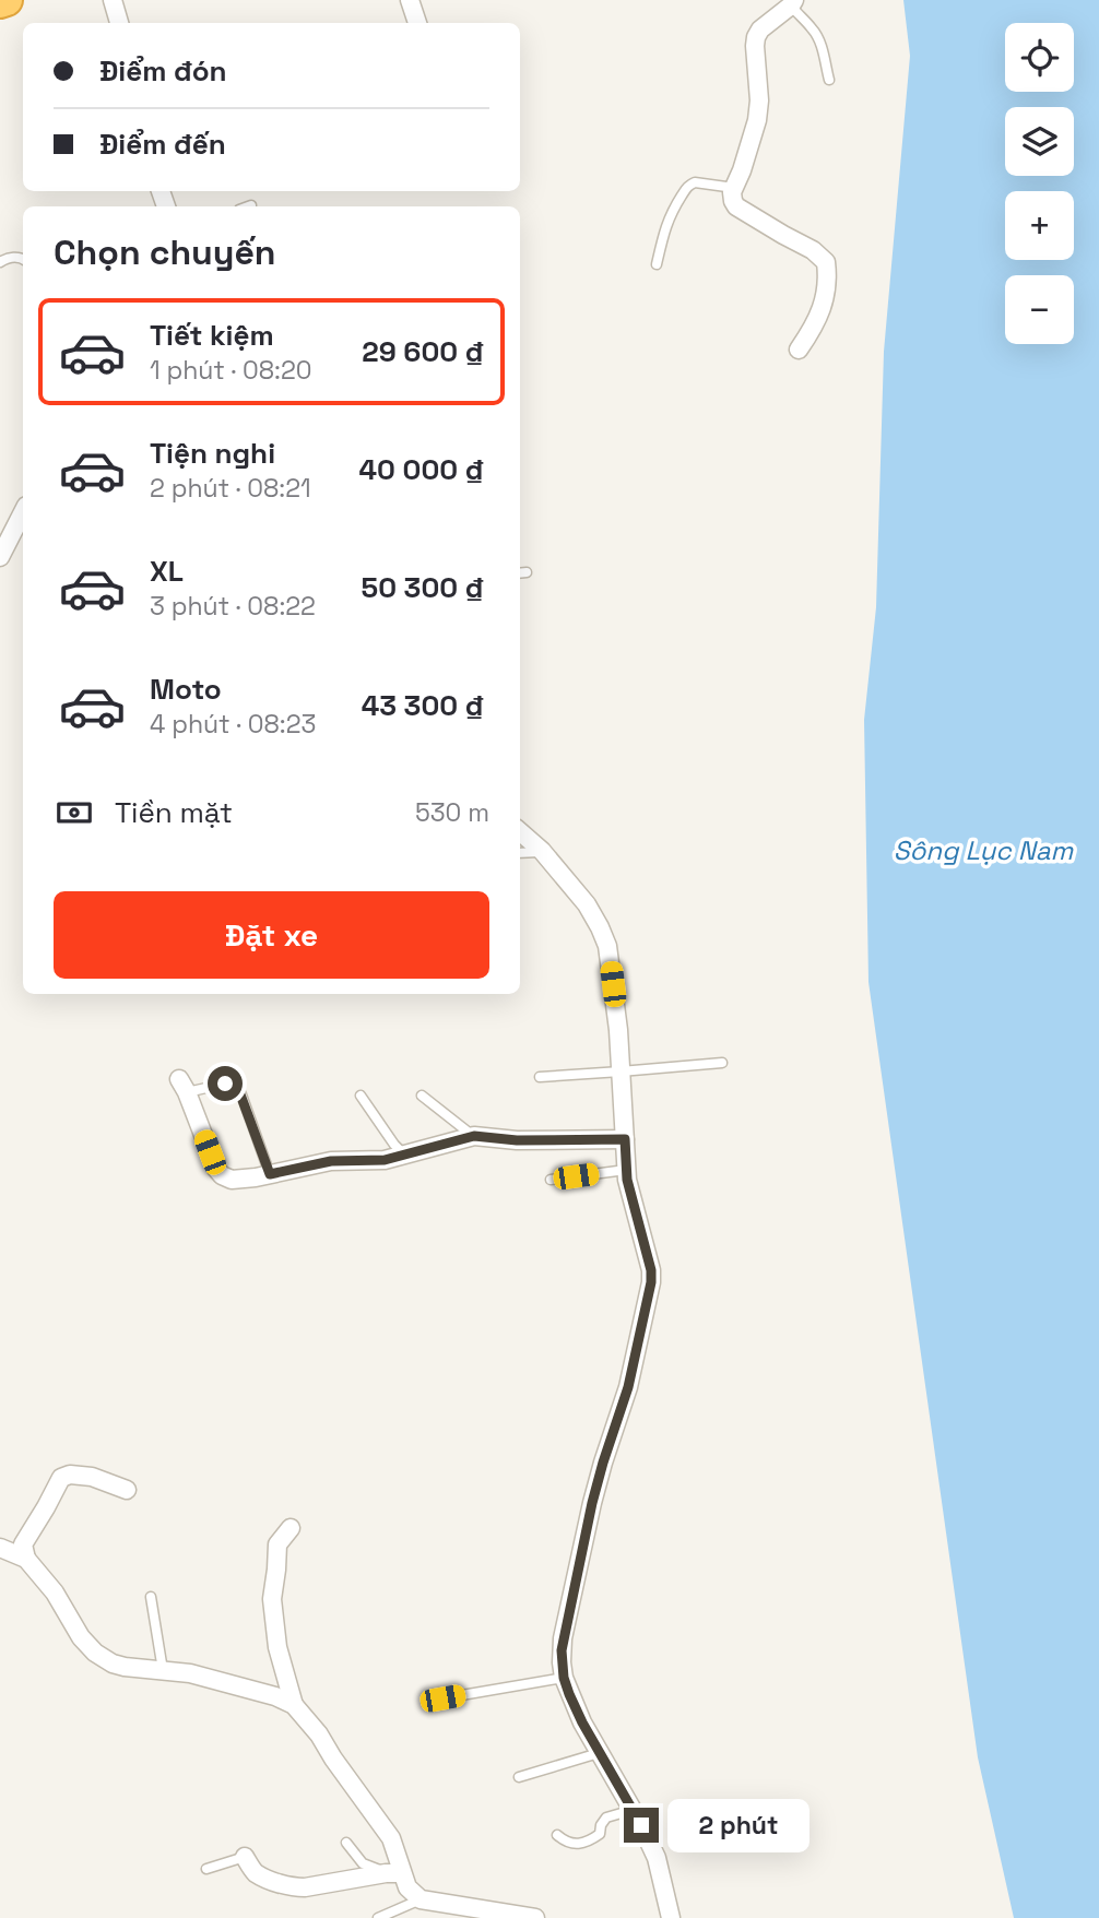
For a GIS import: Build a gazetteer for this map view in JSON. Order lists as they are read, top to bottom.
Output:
{
  "water": ["Sông Lục Nam"],
  "page": {
    "map_buttons": ["+", "−"],
    "banner": ["Điểm đón", "Điểm đến"],
    "heading": "Chọn chuyến",
    "list": [
      {
        "name": "Tiết kiệm",
        "note": "1 phút · 08:20",
        "value": "29 600 ₫"
      },
      {
        "name": "Tiện nghi",
        "note": "2 phút · 08:21",
        "value": "40 000 ₫"
      },
      {
        "name": "XL",
        "note": "3 phút · 08:22",
        "value": "50 300 ₫"
      },
      {
        "name": "Moto",
        "note": "4 phút · 08:23",
        "value": "43 300 ₫"
      }
    ],
    "pay": ["Tiền mặt", "530 m"],
    "buttons": "Đặt xe",
    "bubble": "2 phút"
  }
}
